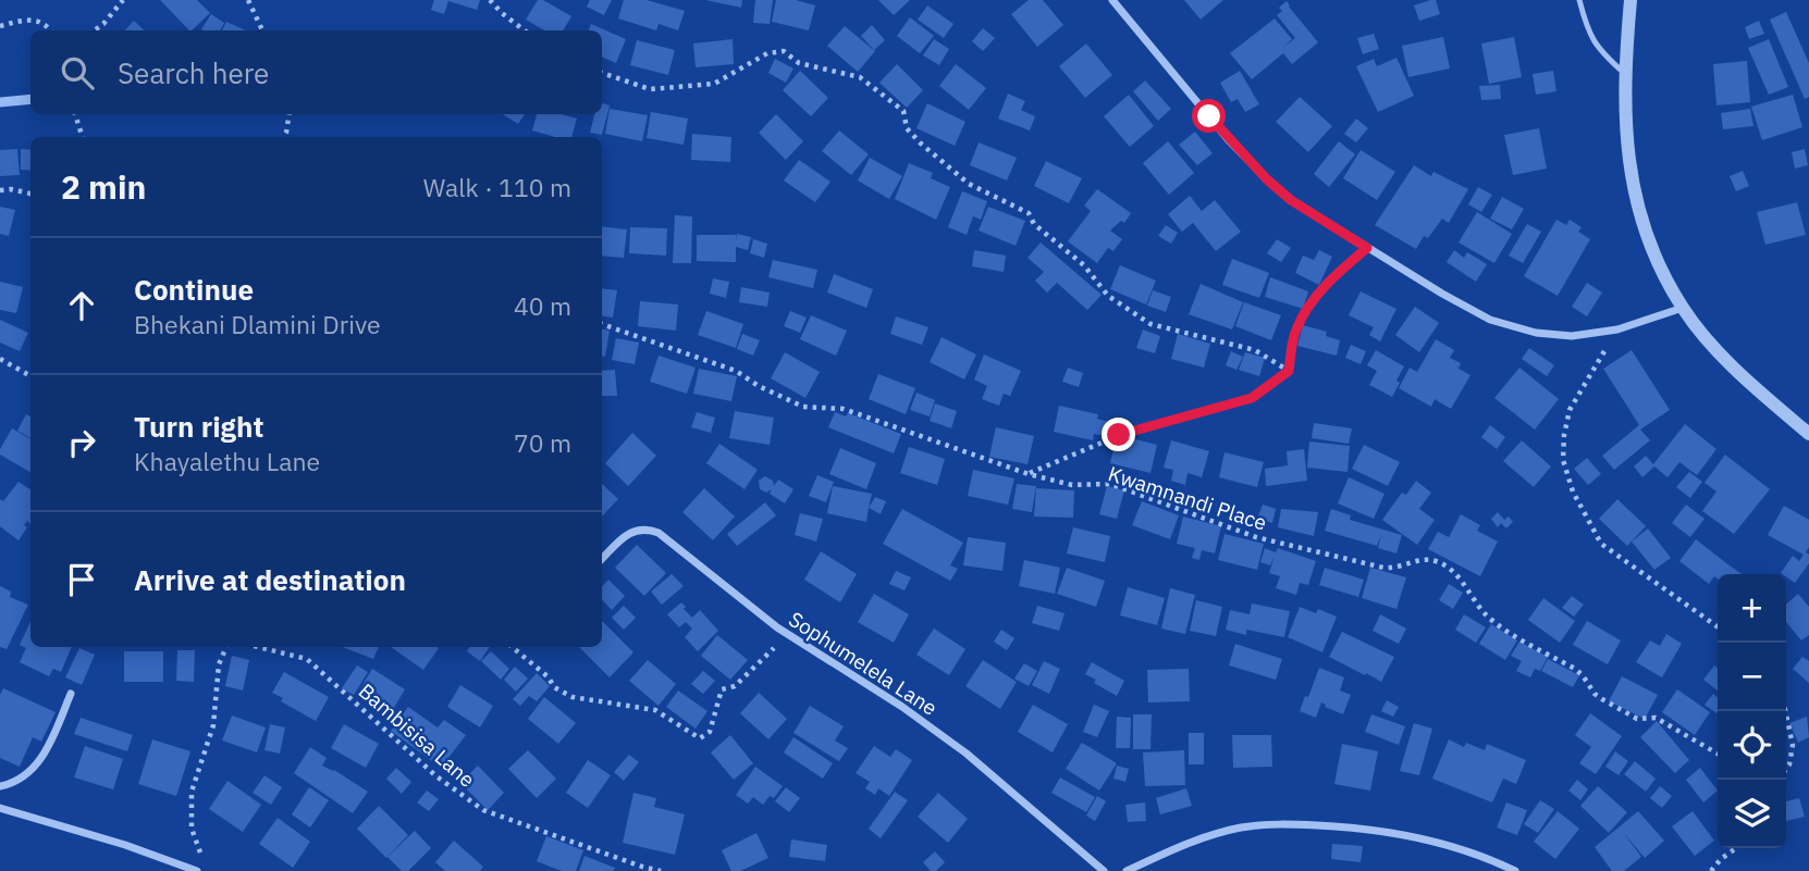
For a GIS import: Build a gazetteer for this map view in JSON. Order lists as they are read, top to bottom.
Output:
{
  "streets": {
    "street": ["Sophumelela Lane"],
    "path": ["Kwamnandi Place", "Bambisisa Lane"]
  },
  "page": {
    "search": "Search here",
    "heading": ["2 min", "Walk · 110 m"],
    "list": [
      ["Continue", "Bhekani Dlamini Drive", "40 m"],
      ["Turn right", "Khayalethu Lane", "70 m"],
      "Arrive at destination"
    ],
    "map_buttons": ["+", "−"]
  }
}
